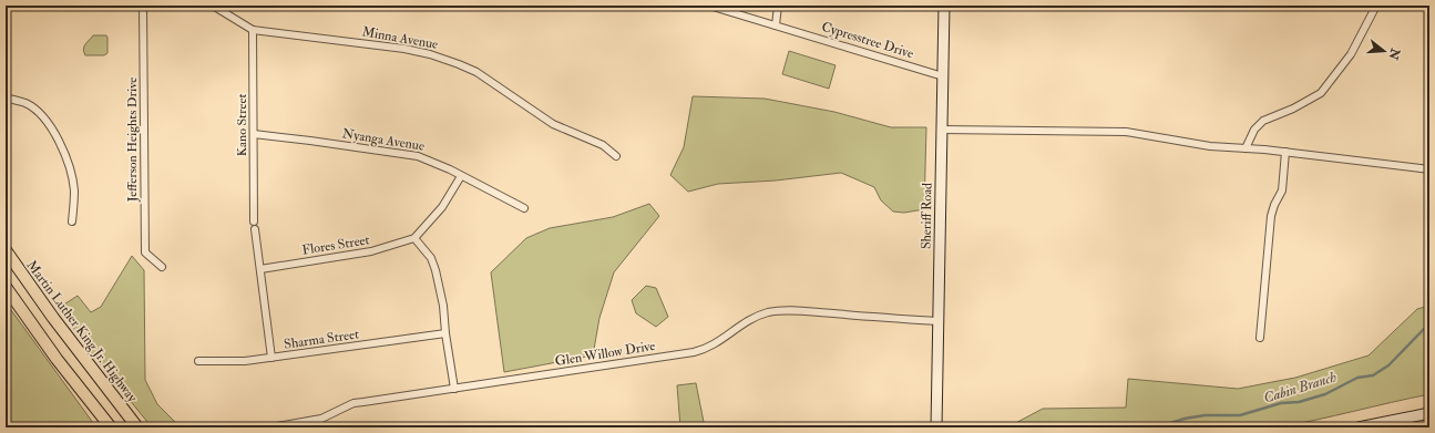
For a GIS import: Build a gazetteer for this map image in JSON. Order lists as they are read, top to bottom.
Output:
{
  "streets": {
    "main road": ["Sheriff Road", "Martin Luther King Jr. Highway"],
    "street": [
      "Minna Avenue",
      "Cypresstree Drive",
      "Kano Street",
      "Jefferson Heights Drive",
      "Nyanga Avenue",
      "Flores Street",
      "Sharma Street",
      "Glen Willow Drive"
    ]
  },
  "crossings": [
    ["Minna Avenue", "Kano Street"],
    ["Cypresstree Drive", "Sheriff Road"],
    ["Kano Street", "Nyanga Avenue"],
    ["Sheriff Road", "Glen Willow Drive"]
  ],
  "water": ["Cabin Branch"],
  "north": "right"
}
